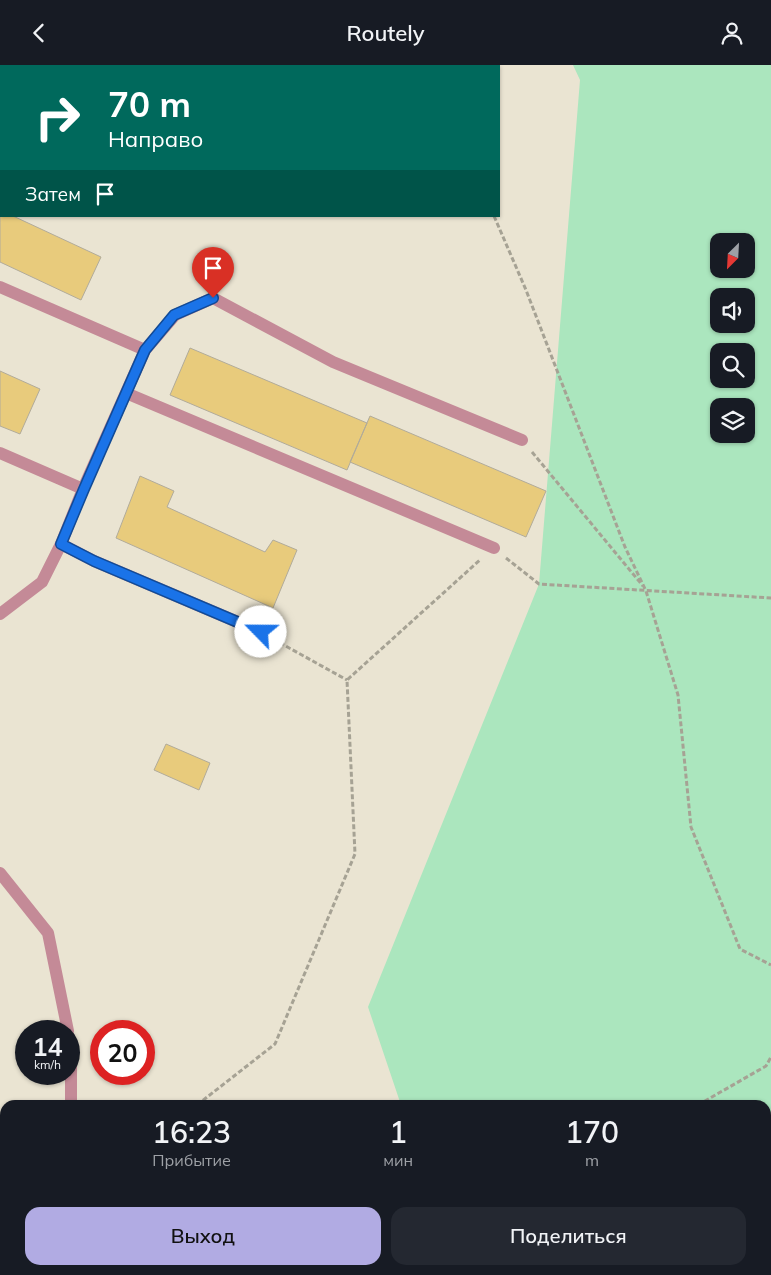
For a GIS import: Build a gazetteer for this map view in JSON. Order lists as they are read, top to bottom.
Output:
{
  "north": "bottom left",
  "page": {
    "header": "Routely",
    "turn": ["70 m", "Направо"],
    "then": "Затем",
    "speed": "14 km/h",
    "limit": "20",
    "eta": [
      "16:23",
      "Прибытие",
      "1",
      "мин",
      "170",
      "m"
    ],
    "buttons": ["Выход", "Поделиться"]
  }
}
